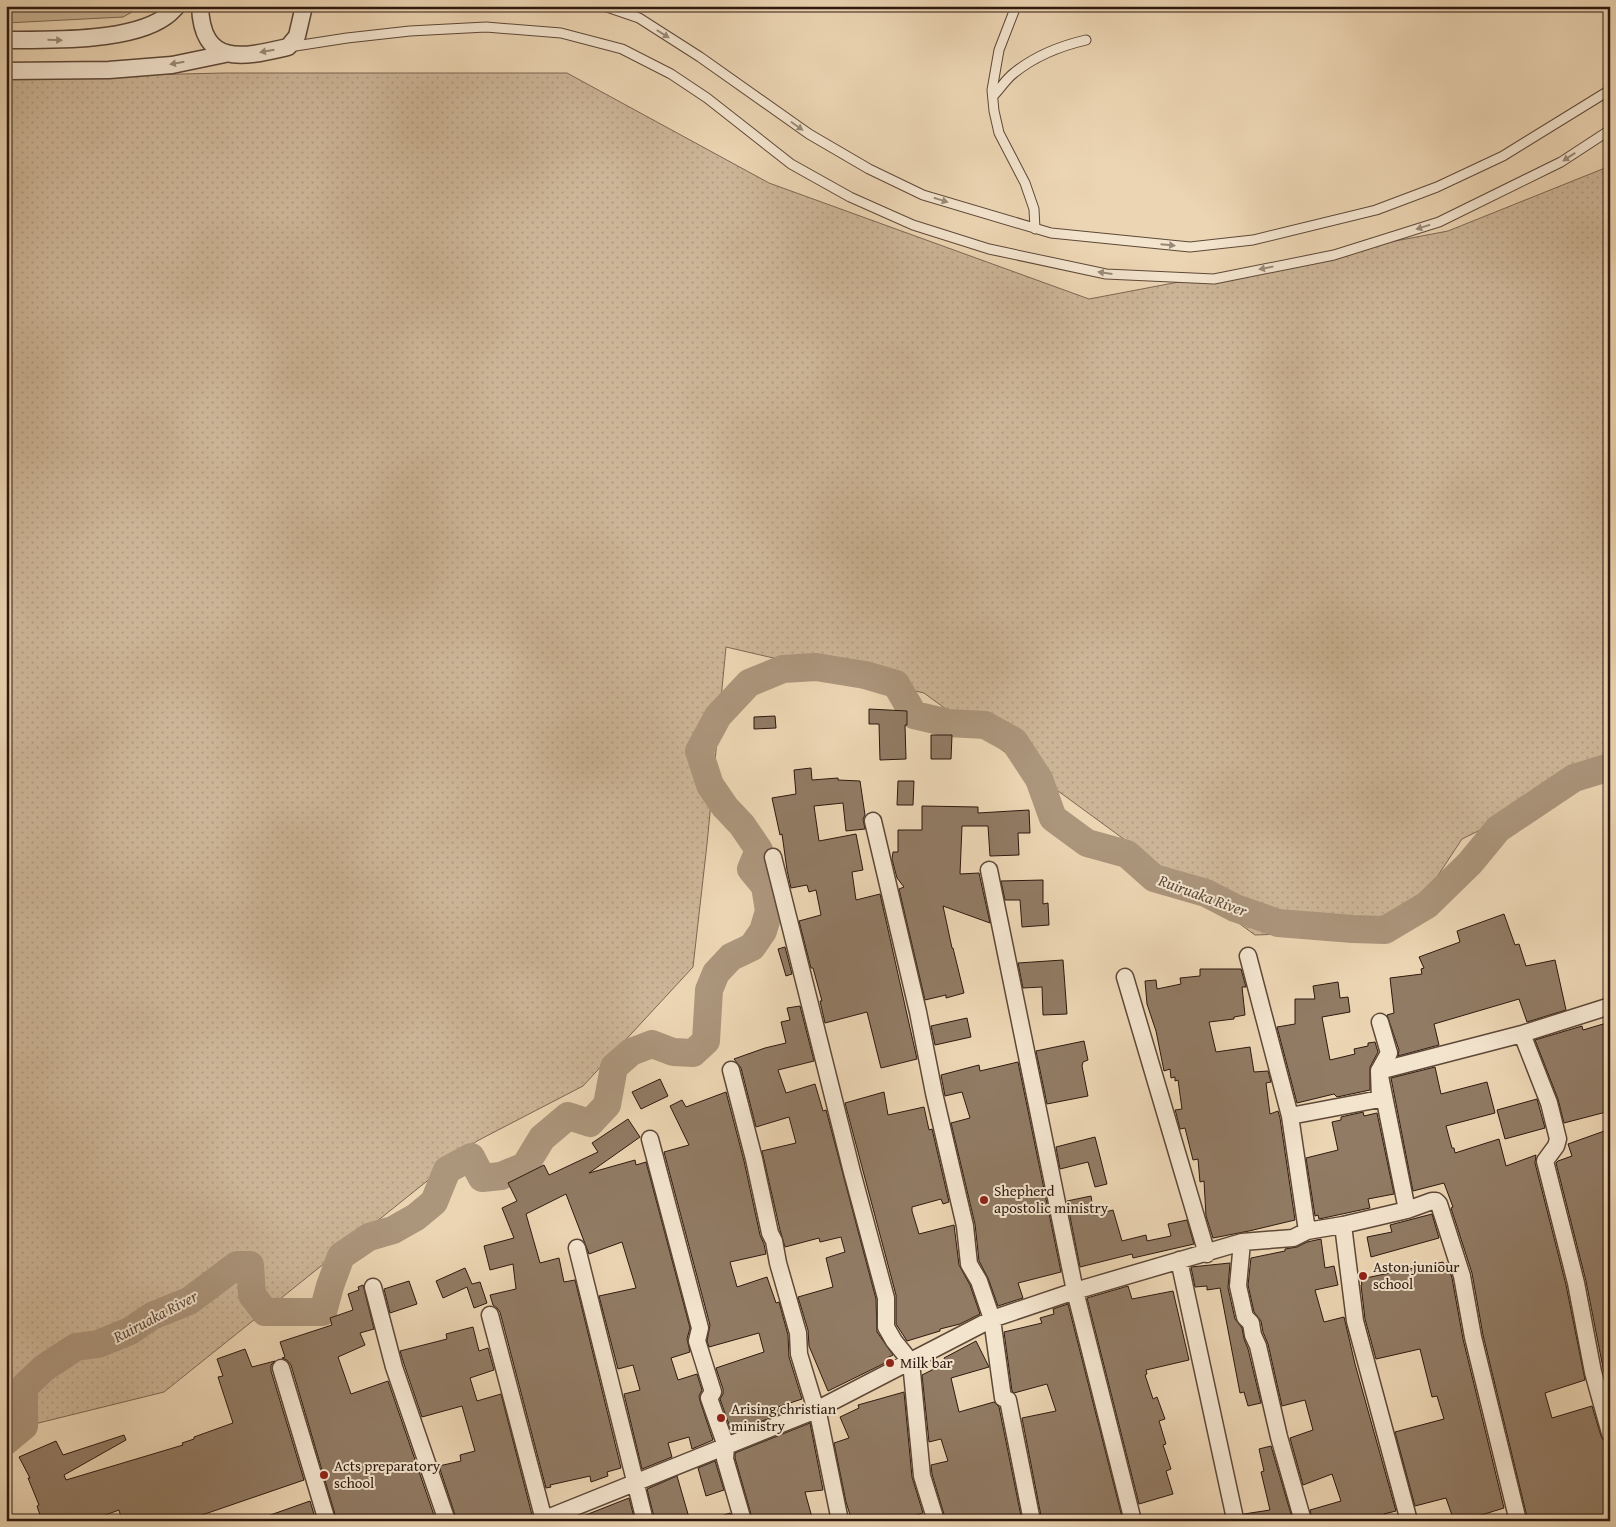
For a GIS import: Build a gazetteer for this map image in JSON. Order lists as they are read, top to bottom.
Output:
{
  "water": ["Ruiruaka River"],
  "places": [
    "Shepherd apostolic ministry",
    "Aston juniour school",
    "Milk bar",
    "Arising christian ministry",
    "Acts preparatory school"
  ]
}
